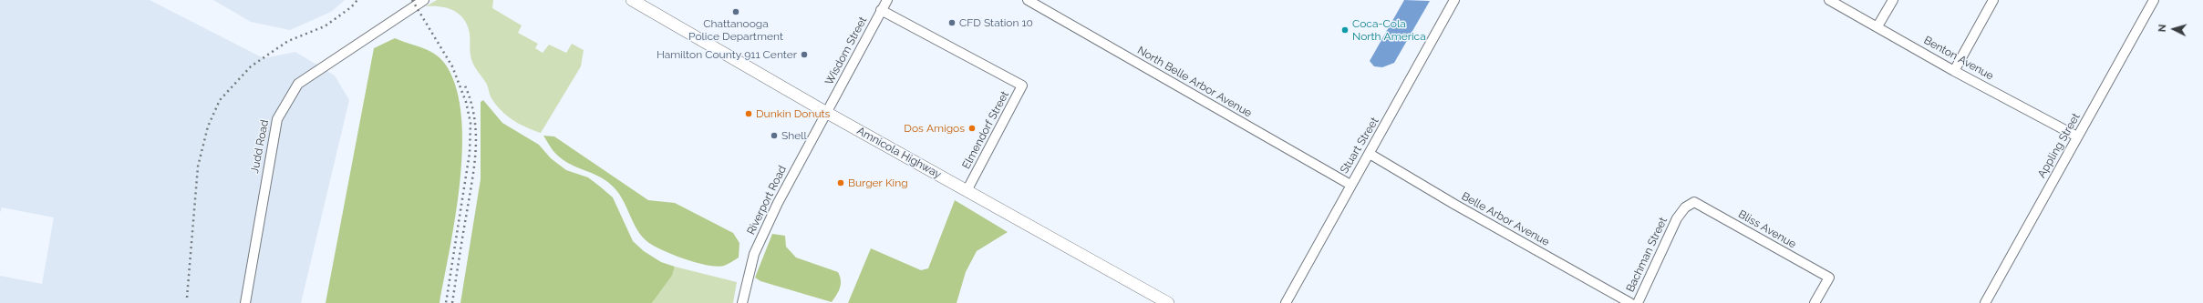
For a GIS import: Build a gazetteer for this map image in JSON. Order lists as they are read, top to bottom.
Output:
{
  "streets": {
    "main road": ["Amnicola Highway"],
    "street": [
      "Wisdom Street",
      "Benton Avenue",
      "North Belle Arbor Avenue",
      "Elmendorf Street",
      "Stuart Street",
      "Appling Street",
      "Judd Road",
      "Riverport Road",
      "Belle Arbor Avenue",
      "Bliss Avenue",
      "Bachman Street"
    ]
  },
  "crossings": [
    ["Wisdom Street", "Elmendorf Street"],
    ["Wisdom Street", "Amnicola Highway"],
    ["Wisdom Street", "Riverport Road"],
    ["Benton Avenue", "Appling Street"],
    ["North Belle Arbor Avenue", "Stuart Street"],
    ["Elmendorf Street", "Amnicola Highway"],
    ["Stuart Street", "Belle Arbor Avenue"],
    ["Amnicola Highway", "Riverport Road"],
    ["Bliss Avenue", "Bachman Street"]
  ],
  "places": [
    "Chattanooga Police Department",
    "CFD Station 10",
    "Coca-Cola North America",
    "Hamilton County 911 Center",
    "Dunkin Donuts",
    "Dos Amigos",
    "Shell",
    "Burger King"
  ],
  "north": "left"
}
